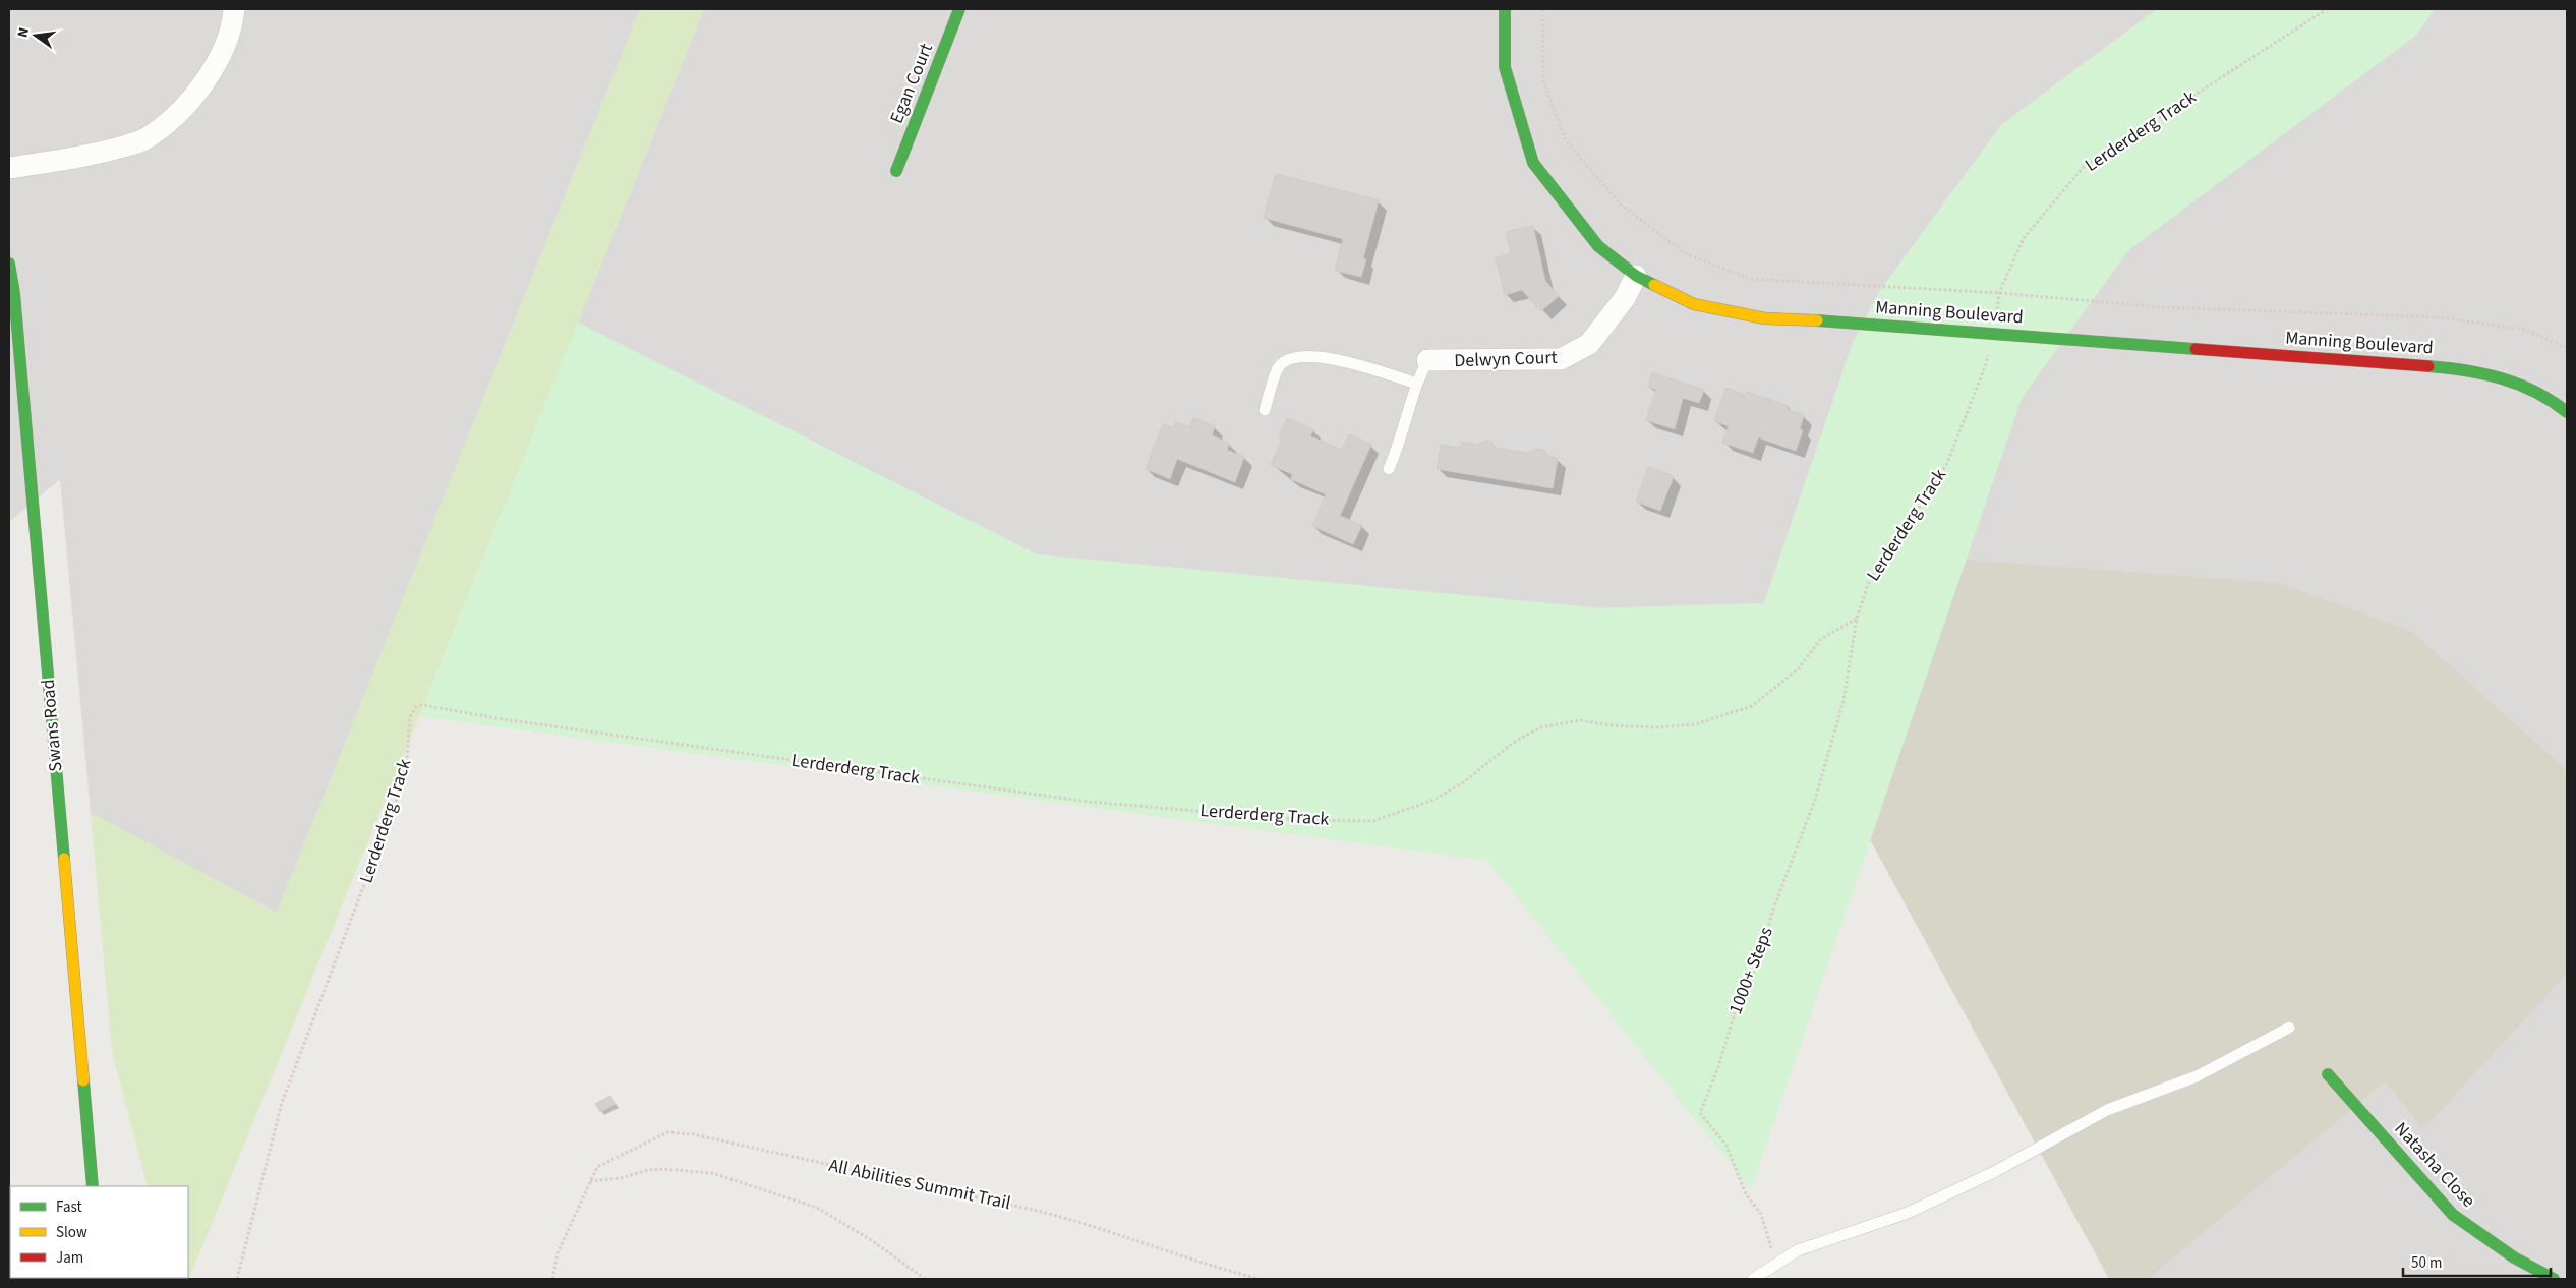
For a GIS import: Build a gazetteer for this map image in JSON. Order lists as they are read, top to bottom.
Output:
{
  "streets": {
    "street": [
      "Egan Court",
      "Manning Boulevard",
      "Delwyn Court",
      "Swans Road",
      "Natasha Close"
    ],
    "path": ["Lerderderg Track", "1000+ Steps", "All Abilities Summit Trail"]
  },
  "crossings": [
    ["Lerderderg Track", "Manning Boulevard"],
    ["Lerderderg Track", "1000+ Steps"],
    ["Manning Boulevard", "Delwyn Court"]
  ],
  "legend": ["Fast", "Slow", "Jam"],
  "scale_bar": "50 m",
  "north": "left"
}
